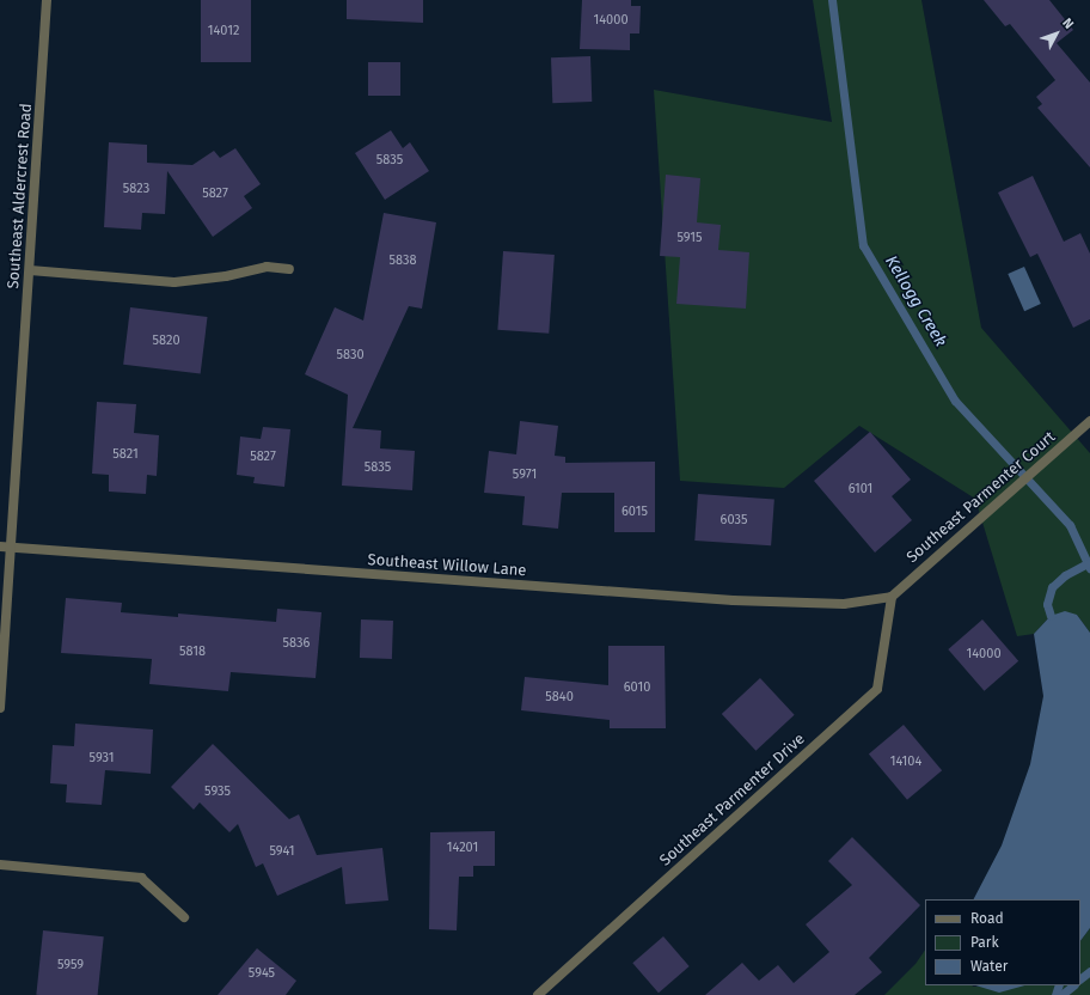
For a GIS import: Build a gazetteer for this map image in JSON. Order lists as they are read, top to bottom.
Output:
{
  "streets": {
    "street": [
      "Southeast Aldercrest Road",
      "Southeast Parmenter Court",
      "Southeast Willow Lane",
      "Southeast Parmenter Drive"
    ]
  },
  "crossings": [
    ["Southeast Aldercrest Road", "Southeast Willow Lane"],
    ["Southeast Parmenter Court", "Southeast Willow Lane"],
    ["Southeast Parmenter Court", "Southeast Parmenter Drive"],
    ["Southeast Willow Lane", "Southeast Parmenter Drive"]
  ],
  "water": ["Kellogg Creek"],
  "house_numbers": [
    "14000",
    "14012",
    "5835",
    "5823",
    "5827",
    "5915",
    "5838",
    "5820",
    "5830",
    "5821",
    "5827",
    "5835",
    "5971",
    "6101",
    "6015",
    "6035",
    "5836",
    "5818",
    "14000",
    "6010",
    "5840",
    "5931",
    "14104",
    "5935",
    "14201",
    "5941",
    "5959",
    "5945"
  ],
  "legend": ["Road", "Park", "Water"],
  "north": "top right"
}
